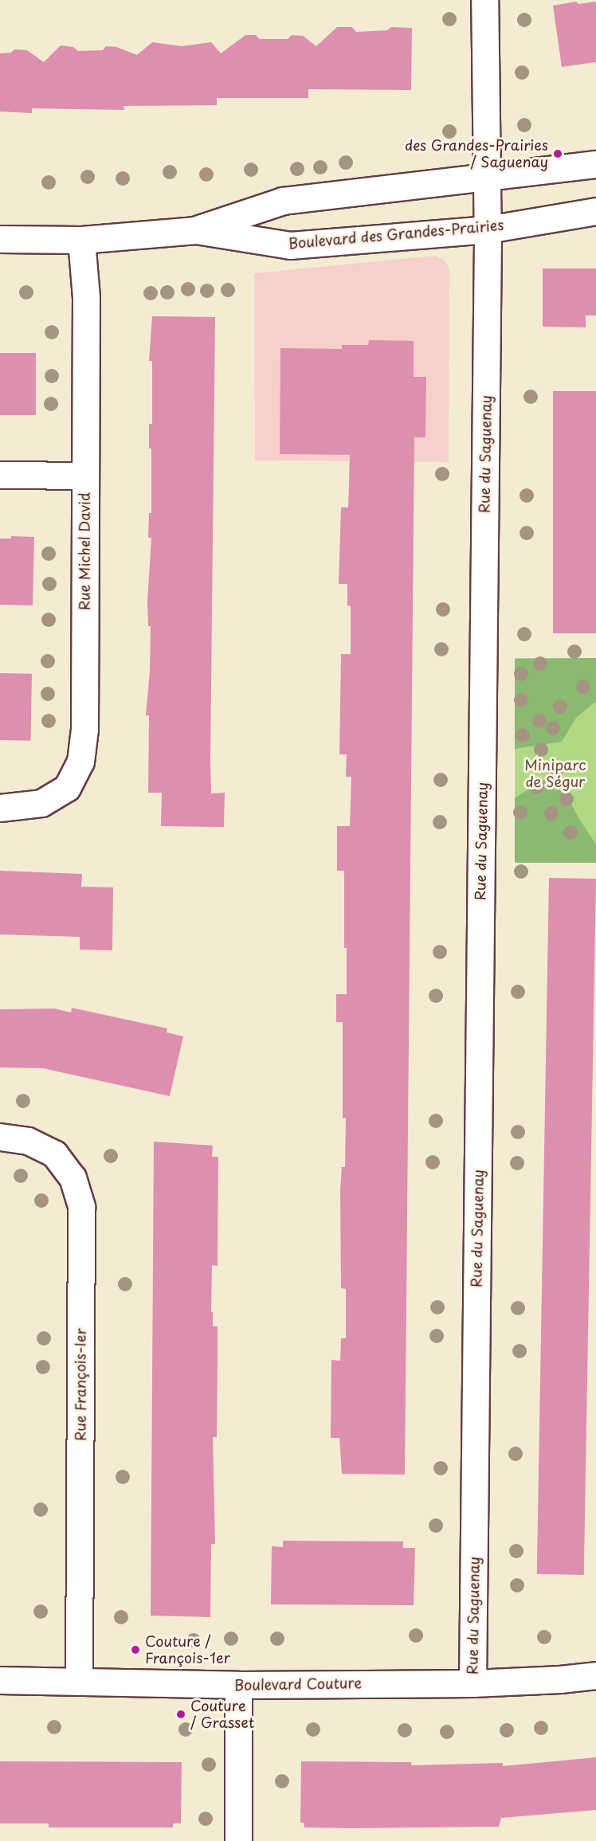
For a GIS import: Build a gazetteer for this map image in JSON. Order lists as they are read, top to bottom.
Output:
{
  "streets": {
    "street": [
      "Boulevard des Grandes-Prairies",
      "Rue du Saguenay",
      "Rue Michel David",
      "Rue François-Ier",
      "Boulevard Couture"
    ]
  },
  "crossings": [
    ["Boulevard des Grandes-Prairies", "Rue du Saguenay"],
    ["Boulevard des Grandes-Prairies", "Rue Michel David"],
    ["Rue du Saguenay", "Boulevard Couture"],
    ["Rue François-Ier", "Boulevard Couture"]
  ],
  "parks": ["Miniparc de Ségur"],
  "places": ["des Grandes-Prairies / Saguenay", "Couture / François-1er", "Couture / Grasset"]
}
